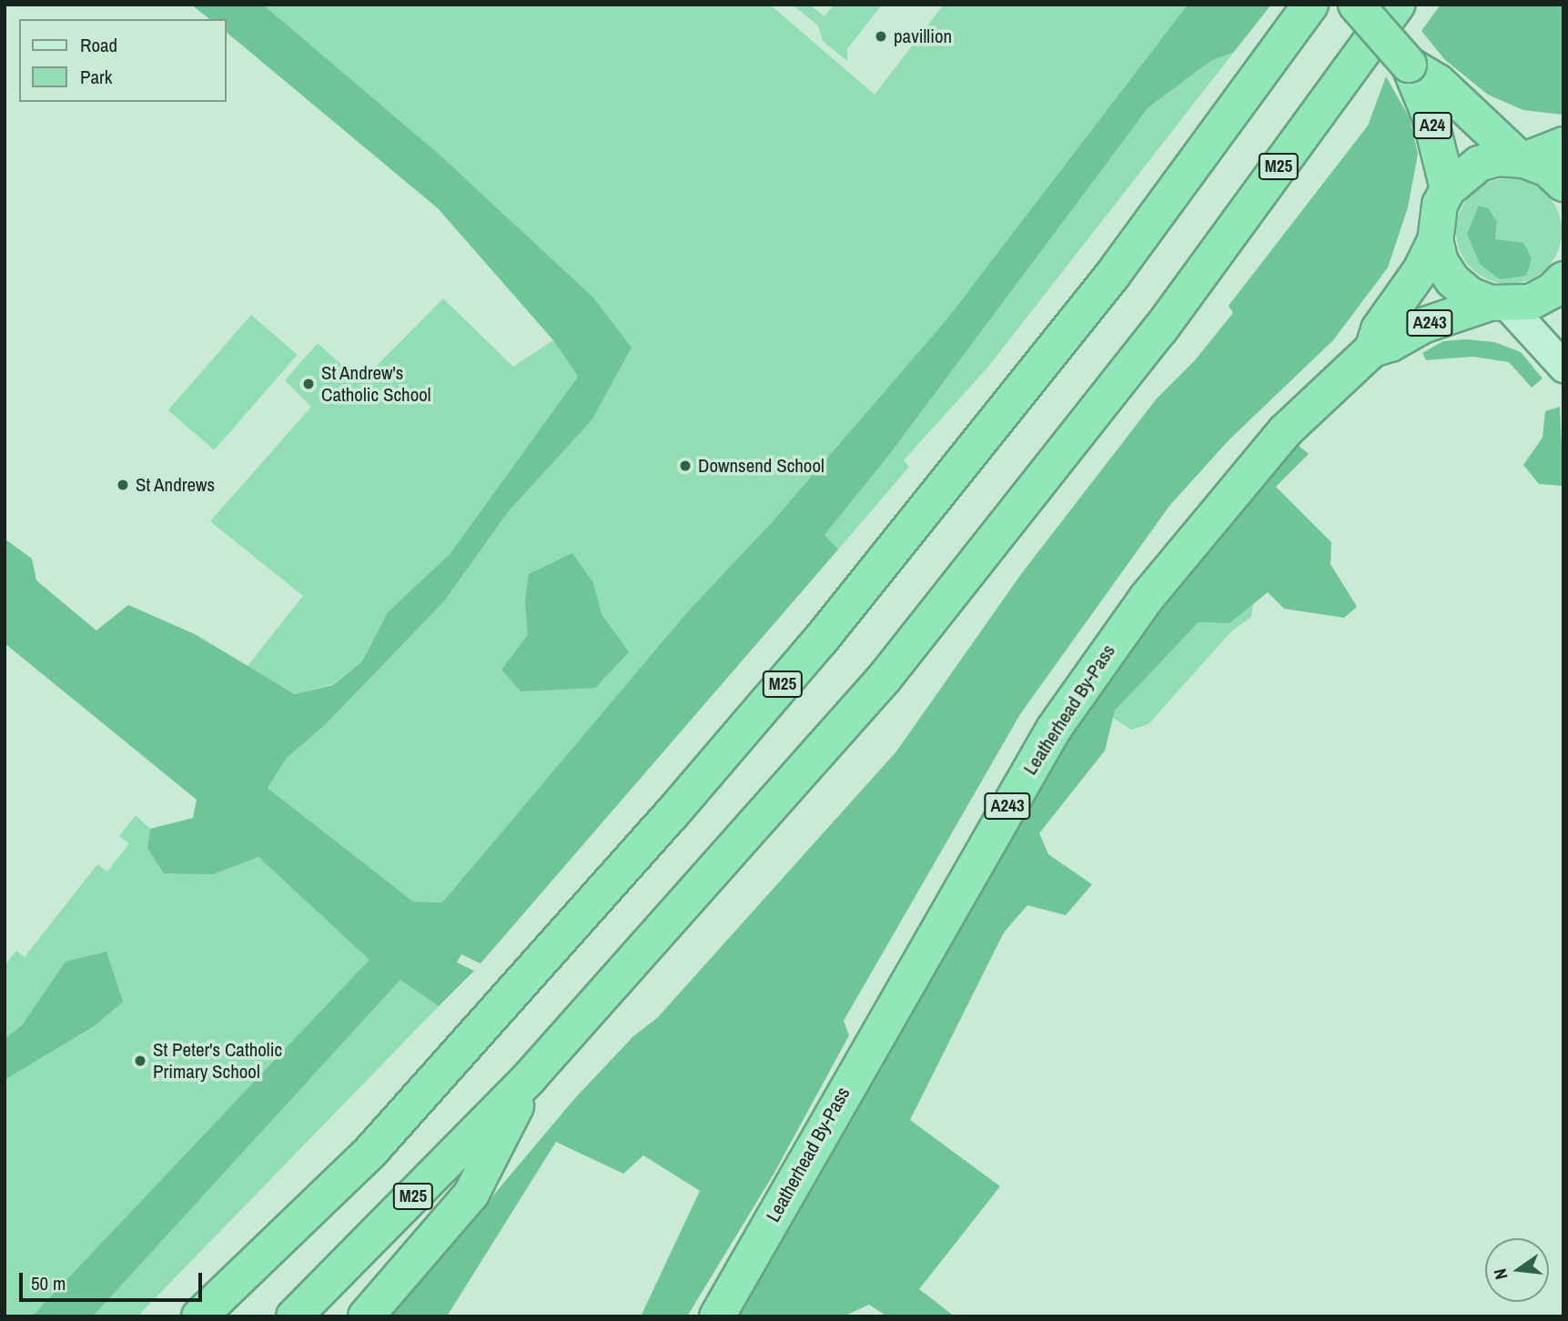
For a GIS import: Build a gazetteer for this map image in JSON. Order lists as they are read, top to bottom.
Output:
{
  "streets": {
    "highway": [
      "A24",
      "M25",
      "A243",
      "Leatherhead By-Pass"
    ]
  },
  "places": [
    "pavillion",
    "St Andrew's Catholic School",
    "Downsend School",
    "St Andrews",
    "St Peter's Catholic Primary School"
  ],
  "legend": ["Road", "Park"],
  "scale_bar": "50 m",
  "north": "left"
}
